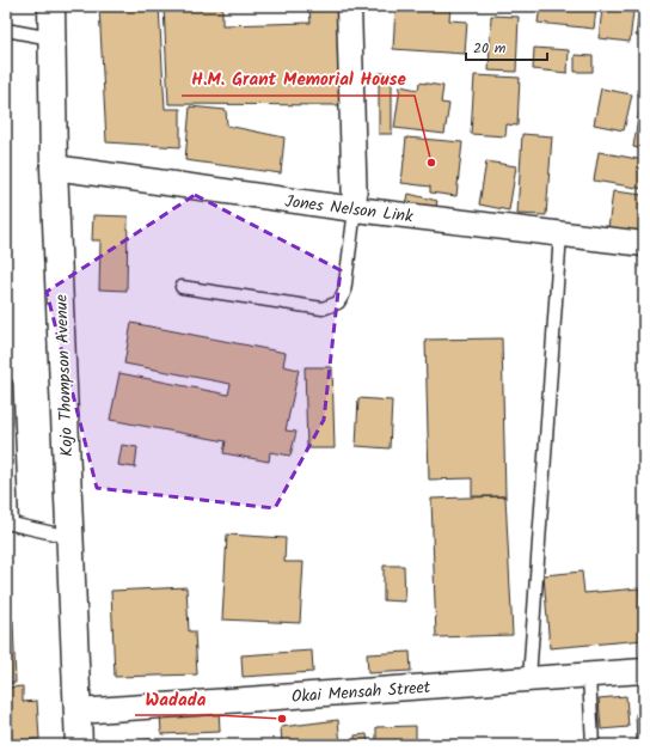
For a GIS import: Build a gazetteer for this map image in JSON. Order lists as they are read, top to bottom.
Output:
{
  "streets": {
    "main road": ["Kojo Thompson Avenue"],
    "street": ["Jones Nelson Link", "Okai Mensah Street"]
  },
  "crossings": [
    ["Jones Nelson Link", "Kojo Thompson Avenue"],
    ["Kojo Thompson Avenue", "Okai Mensah Street"]
  ],
  "places": ["H.M. Grant Memorial House", "Wadada"],
  "scale_bar": "20 m"
}
